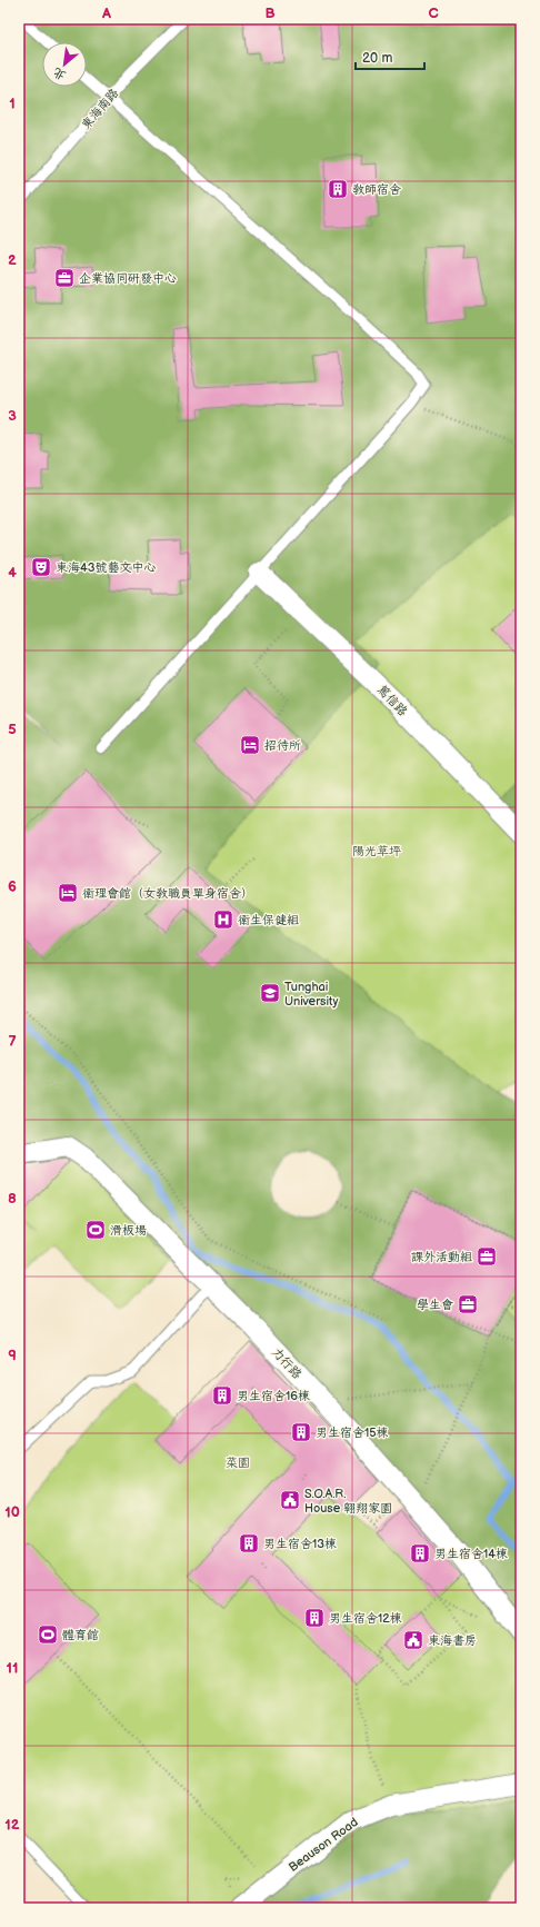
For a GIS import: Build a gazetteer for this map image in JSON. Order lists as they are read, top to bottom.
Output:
{
  "streets": {
    "street": ["篤信路", "力行路", "Beauson Road"],
    "lane": ["東海南路"]
  },
  "parks": ["陽光草坪", "菜園"],
  "places": {
    "building": [
      "教師宿舍",
      "男生宿舍16棟",
      "男生宿舍15棟",
      "男生宿舍13棟",
      "男生宿舍14棟",
      "男生宿舍12棟"
    ],
    "office": ["企業協同研發中心", "課外活動組", "學生會"],
    "theatre": ["東海43號藝文中心"],
    "hotel": ["招待所", "衛理會館（女教職員單身宿舍）"],
    "hospital": ["衛生保健組"],
    "school or university": ["Tunghai University"],
    "sports": ["滑板場", "體育館"],
    "public building": ["S.O.A.R. House 翱翔家園", "東海書房"]
  },
  "scale_bar": "20 m",
  "north": "bottom left",
  "grid": {
    "columns": ["A", "B", "C"],
    "rows": [
      "1",
      "2",
      "3",
      "4",
      "5",
      "6",
      "7",
      "8",
      "9",
      "10",
      "11",
      "12"
    ]
  }
}
